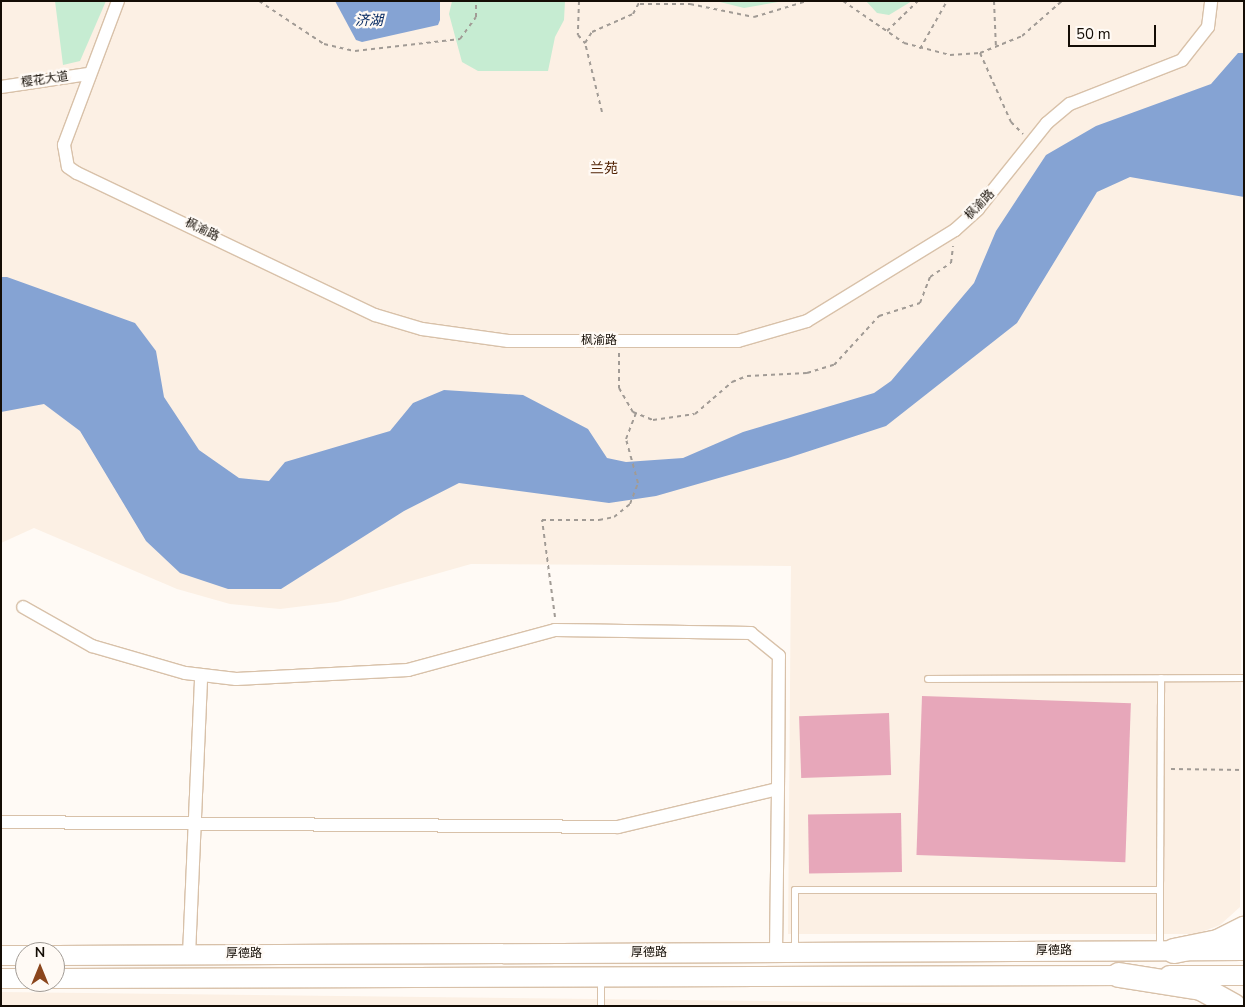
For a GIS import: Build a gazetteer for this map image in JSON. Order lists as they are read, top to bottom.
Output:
{
  "streets": {
    "main road": ["厚德路"],
    "street": ["樱花大道", "枫渝路"]
  },
  "crossings": [
    ["樱花大道", "枫渝路"]
  ],
  "districts": ["兰苑"],
  "water": ["济湖"],
  "scale_bar": "50 m",
  "north": "top"
}
